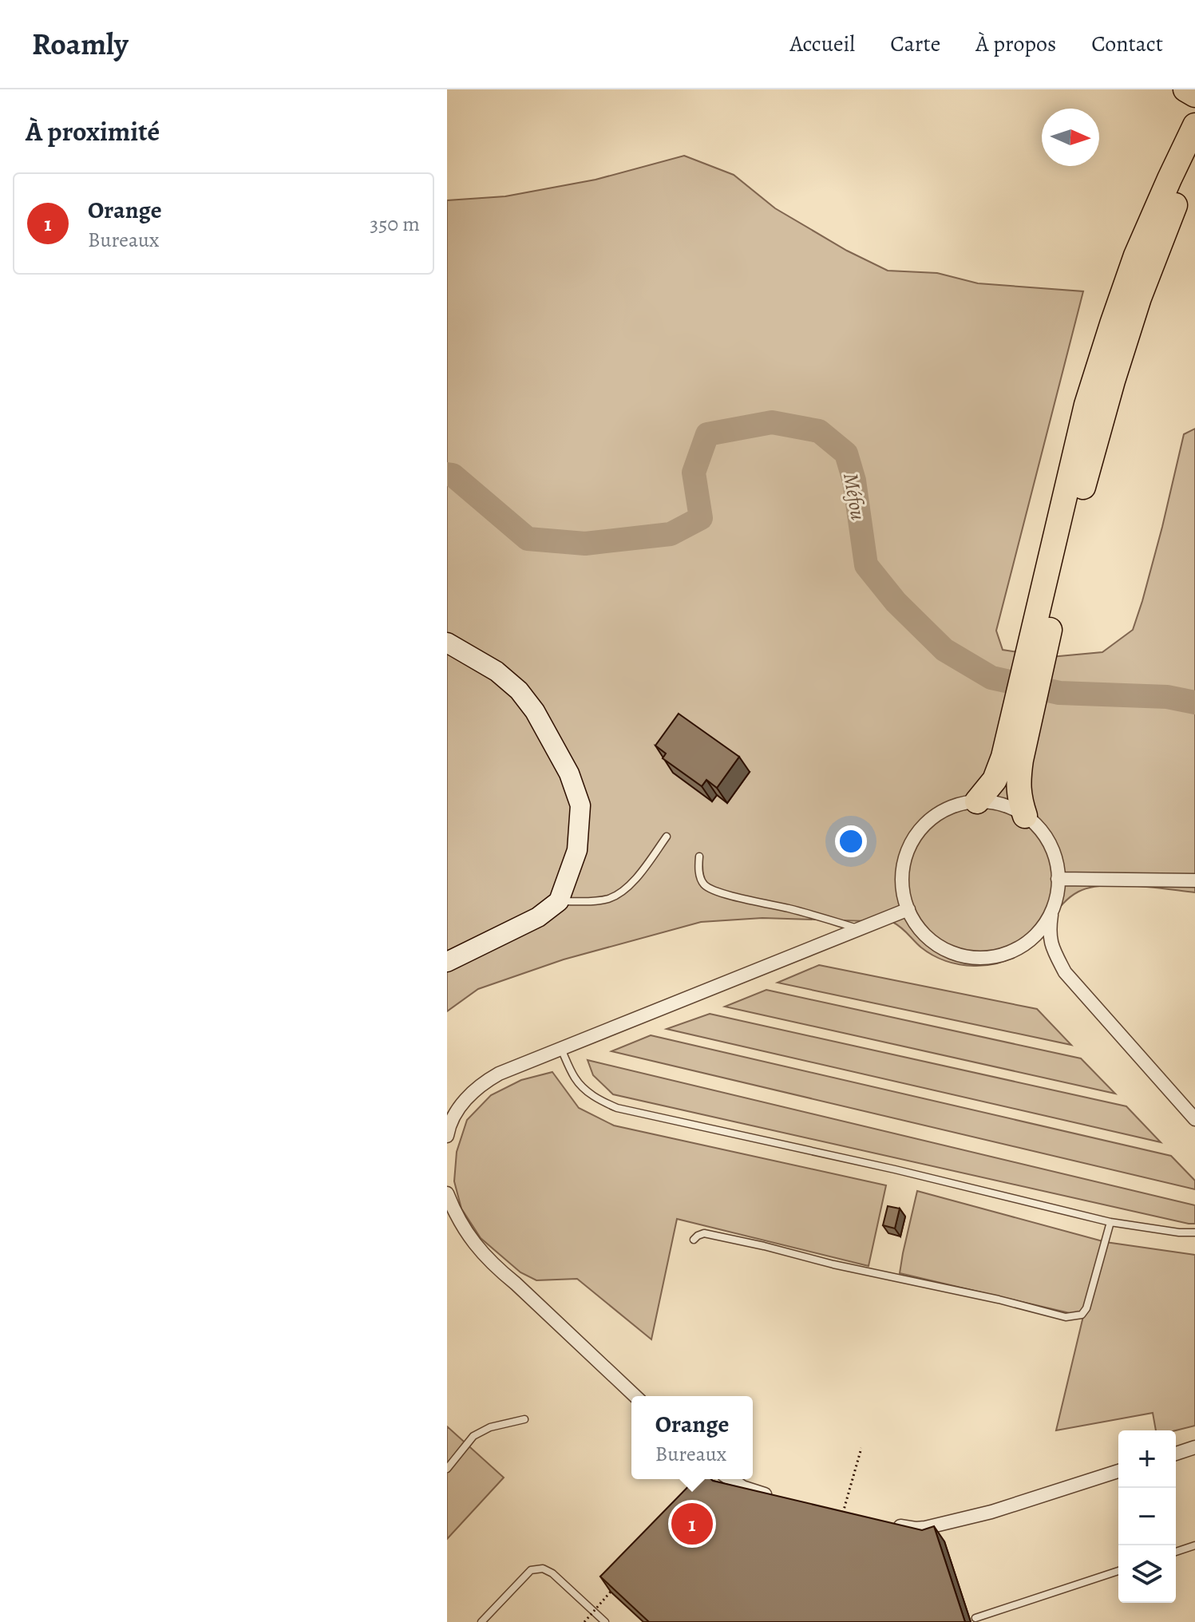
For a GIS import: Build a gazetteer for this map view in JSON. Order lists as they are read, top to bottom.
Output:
{
  "water": ["Méfou"],
  "north": "right",
  "page": {
    "header": "Roamly",
    "nav": [
      "Accueil",
      "Carte",
      "À propos",
      "Contact"
    ],
    "heading": "À proximité",
    "list": [
      {
        "mark": "1",
        "name": "Orange",
        "note": "Bureaux",
        "value": "350 m"
      }
    ],
    "popup": ["Orange", "Bureaux"],
    "map_buttons": ["+", "−"],
    "pins": "1"
  }
}
